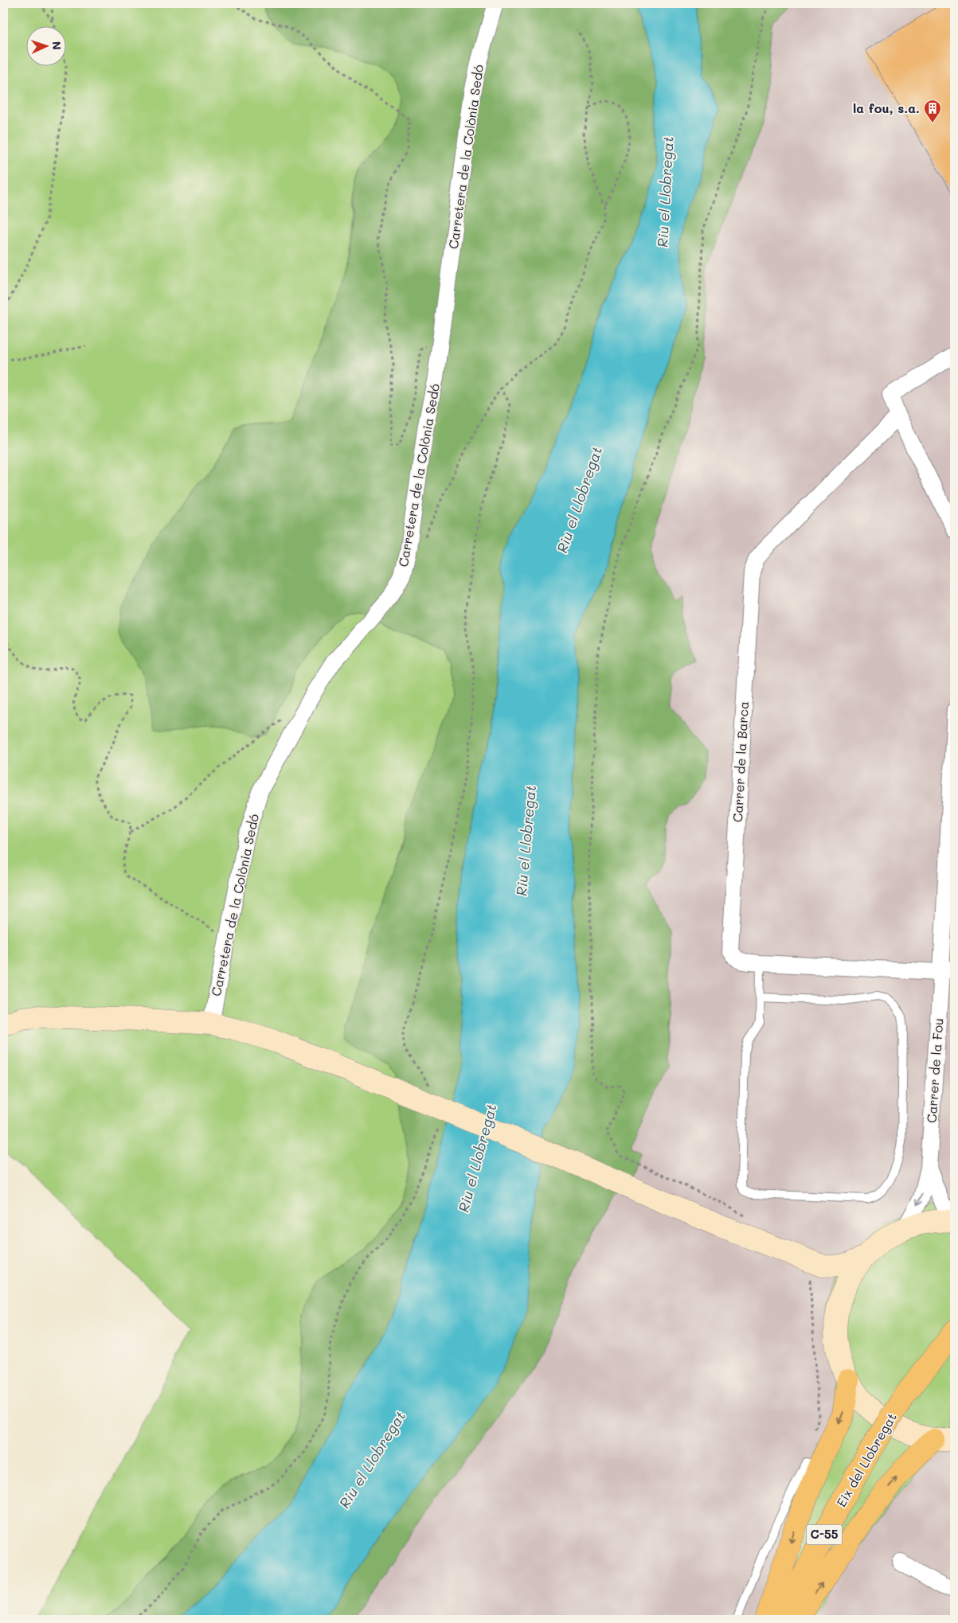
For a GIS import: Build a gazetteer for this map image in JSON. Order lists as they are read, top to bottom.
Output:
{
  "streets": {
    "highway": ["Eix del Llobregat", "C-55"],
    "street": ["Carretera de la Colònia Sedó", "Carrer de la Barca", "Carrer de la Fou"]
  },
  "crossings": [
    ["Carrer de la Barca", "Carrer de la Fou"]
  ],
  "water": ["Riu el Llobregat"],
  "places": {
    "building": ["la fou, s.a."]
  },
  "north": "right"
}
